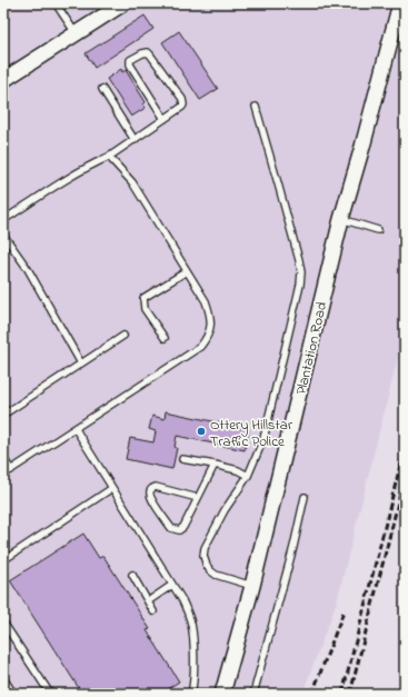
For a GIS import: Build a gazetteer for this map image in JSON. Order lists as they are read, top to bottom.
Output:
{
  "streets": {
    "street": ["Plantation Road"]
  },
  "places": ["Ottery Hillstar Traffic Police"]
}
